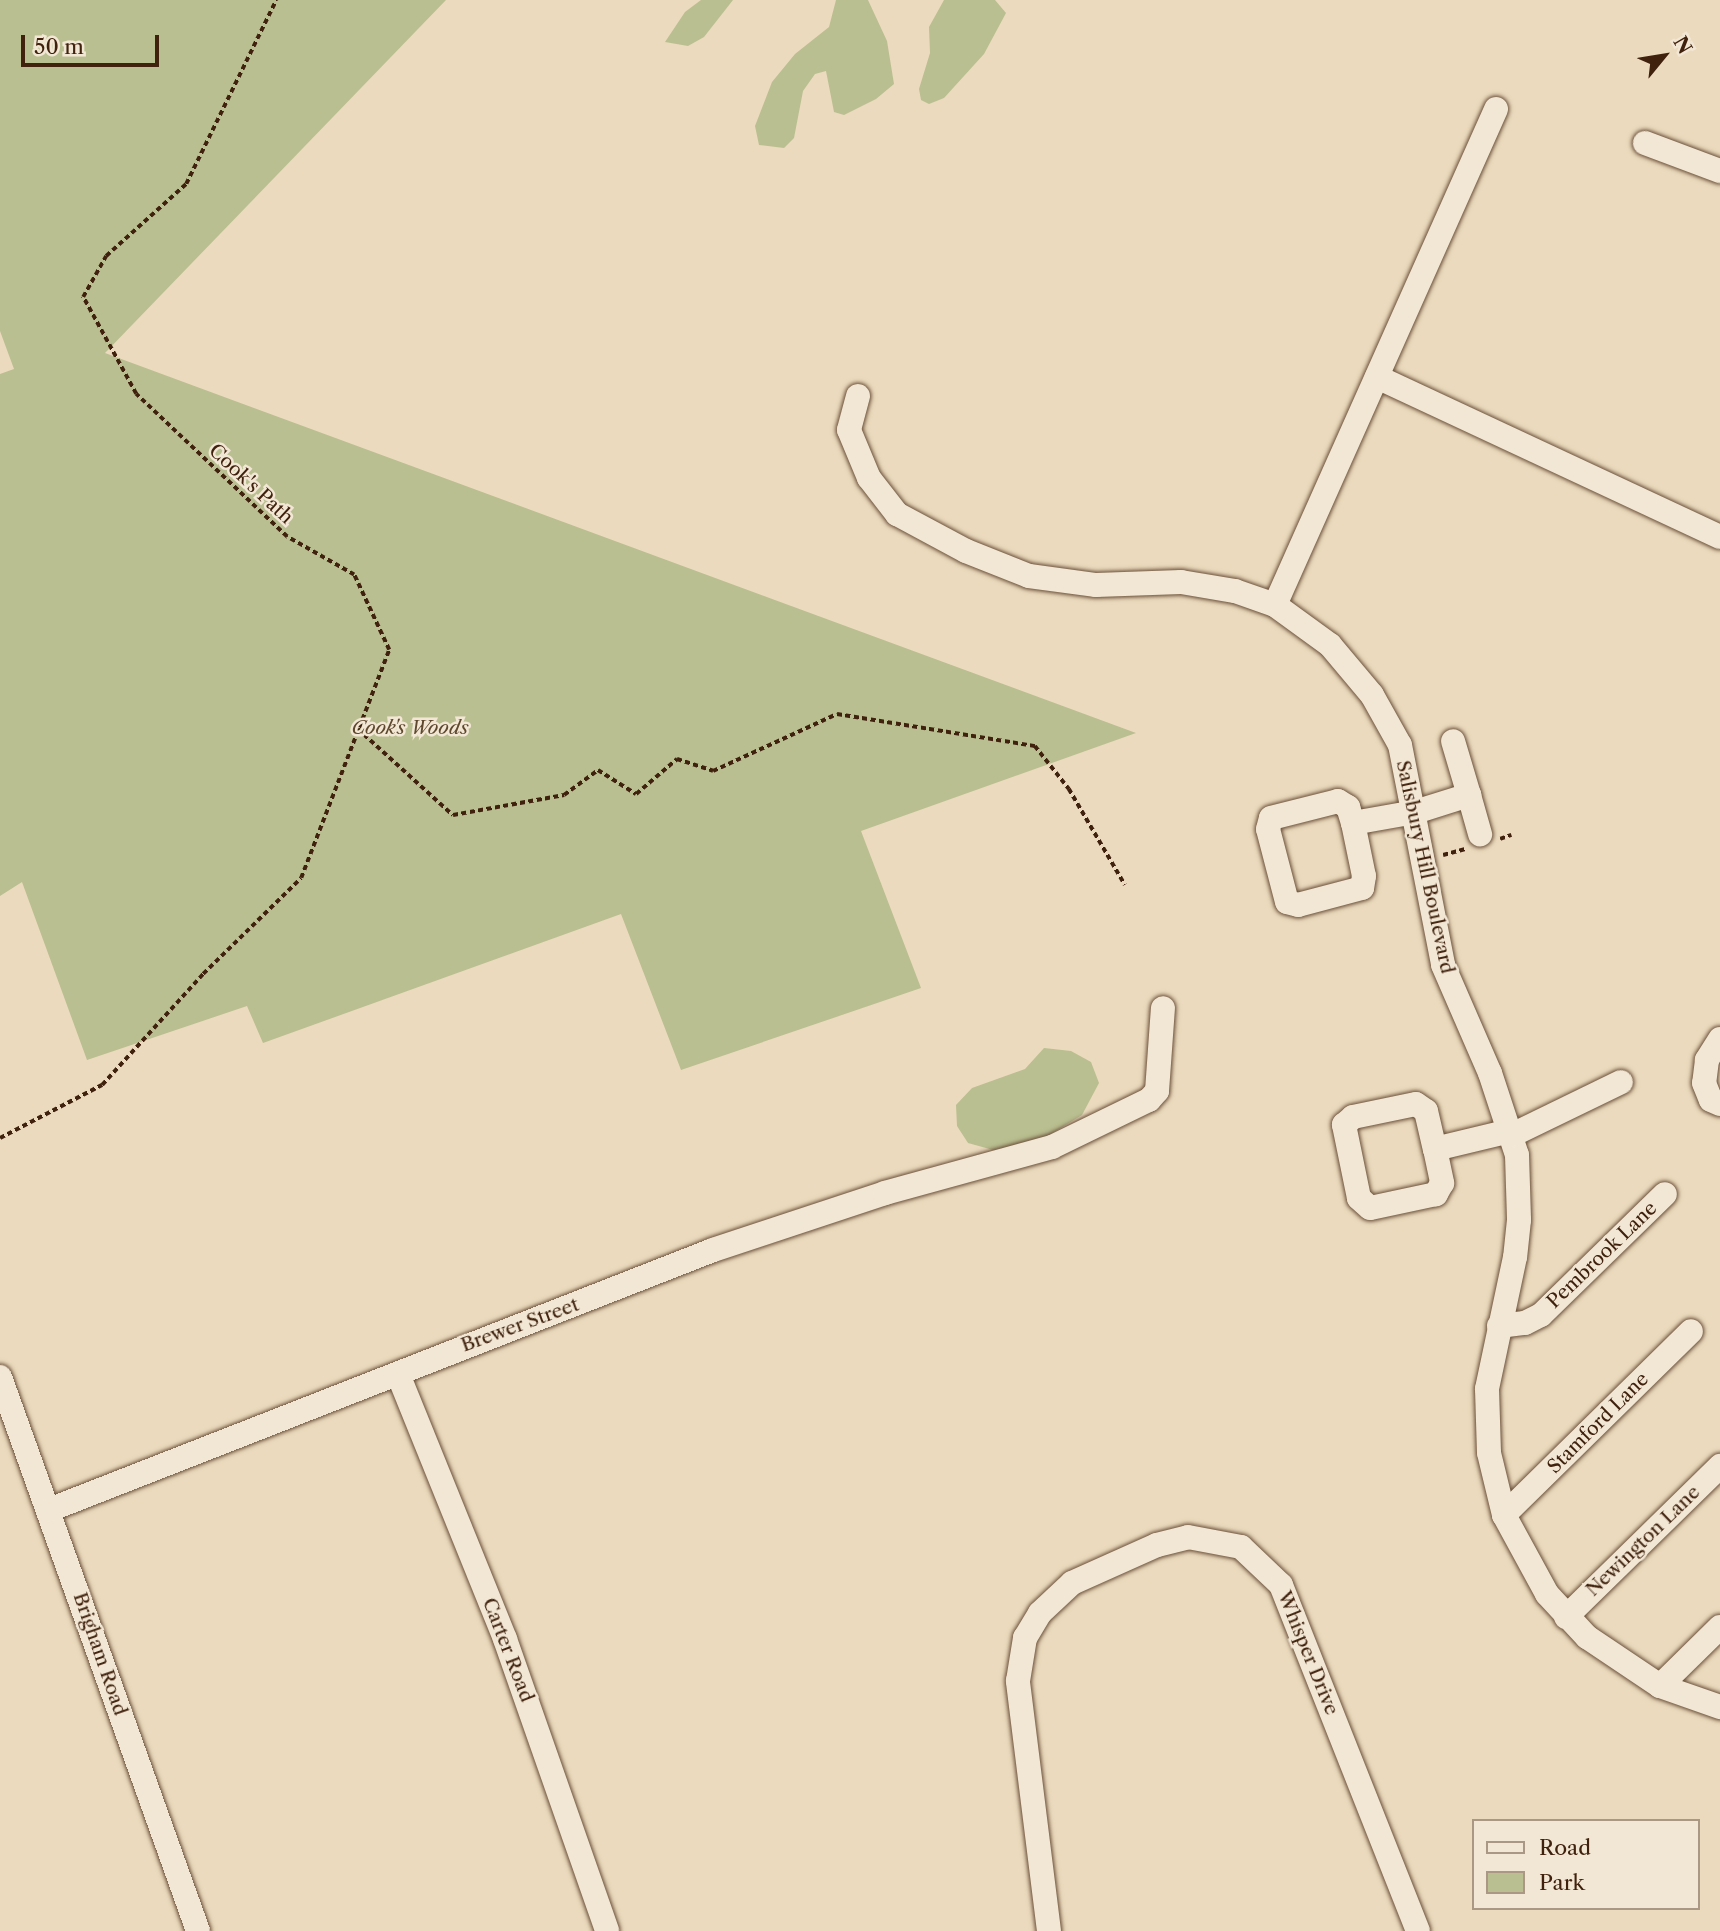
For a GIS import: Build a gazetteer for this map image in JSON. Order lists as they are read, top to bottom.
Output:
{
  "streets": {
    "street": [
      "Salisbury Hill Boulevard",
      "Pembrook Lane",
      "Brewer Street",
      "Stamford Lane",
      "Newington Lane",
      "Carter Road",
      "Whisper Drive",
      "Brigham Road"
    ],
    "path": ["Cook's Path"]
  },
  "crossings": [
    ["Salisbury Hill Boulevard", "Pembrook Lane"],
    ["Salisbury Hill Boulevard", "Stamford Lane"],
    ["Salisbury Hill Boulevard", "Newington Lane"],
    ["Brewer Street", "Carter Road"],
    ["Brewer Street", "Brigham Road"]
  ],
  "parks": ["Cook's Woods"],
  "legend": ["Road", "Park"],
  "scale_bar": "50 m",
  "north": "top right"
}
